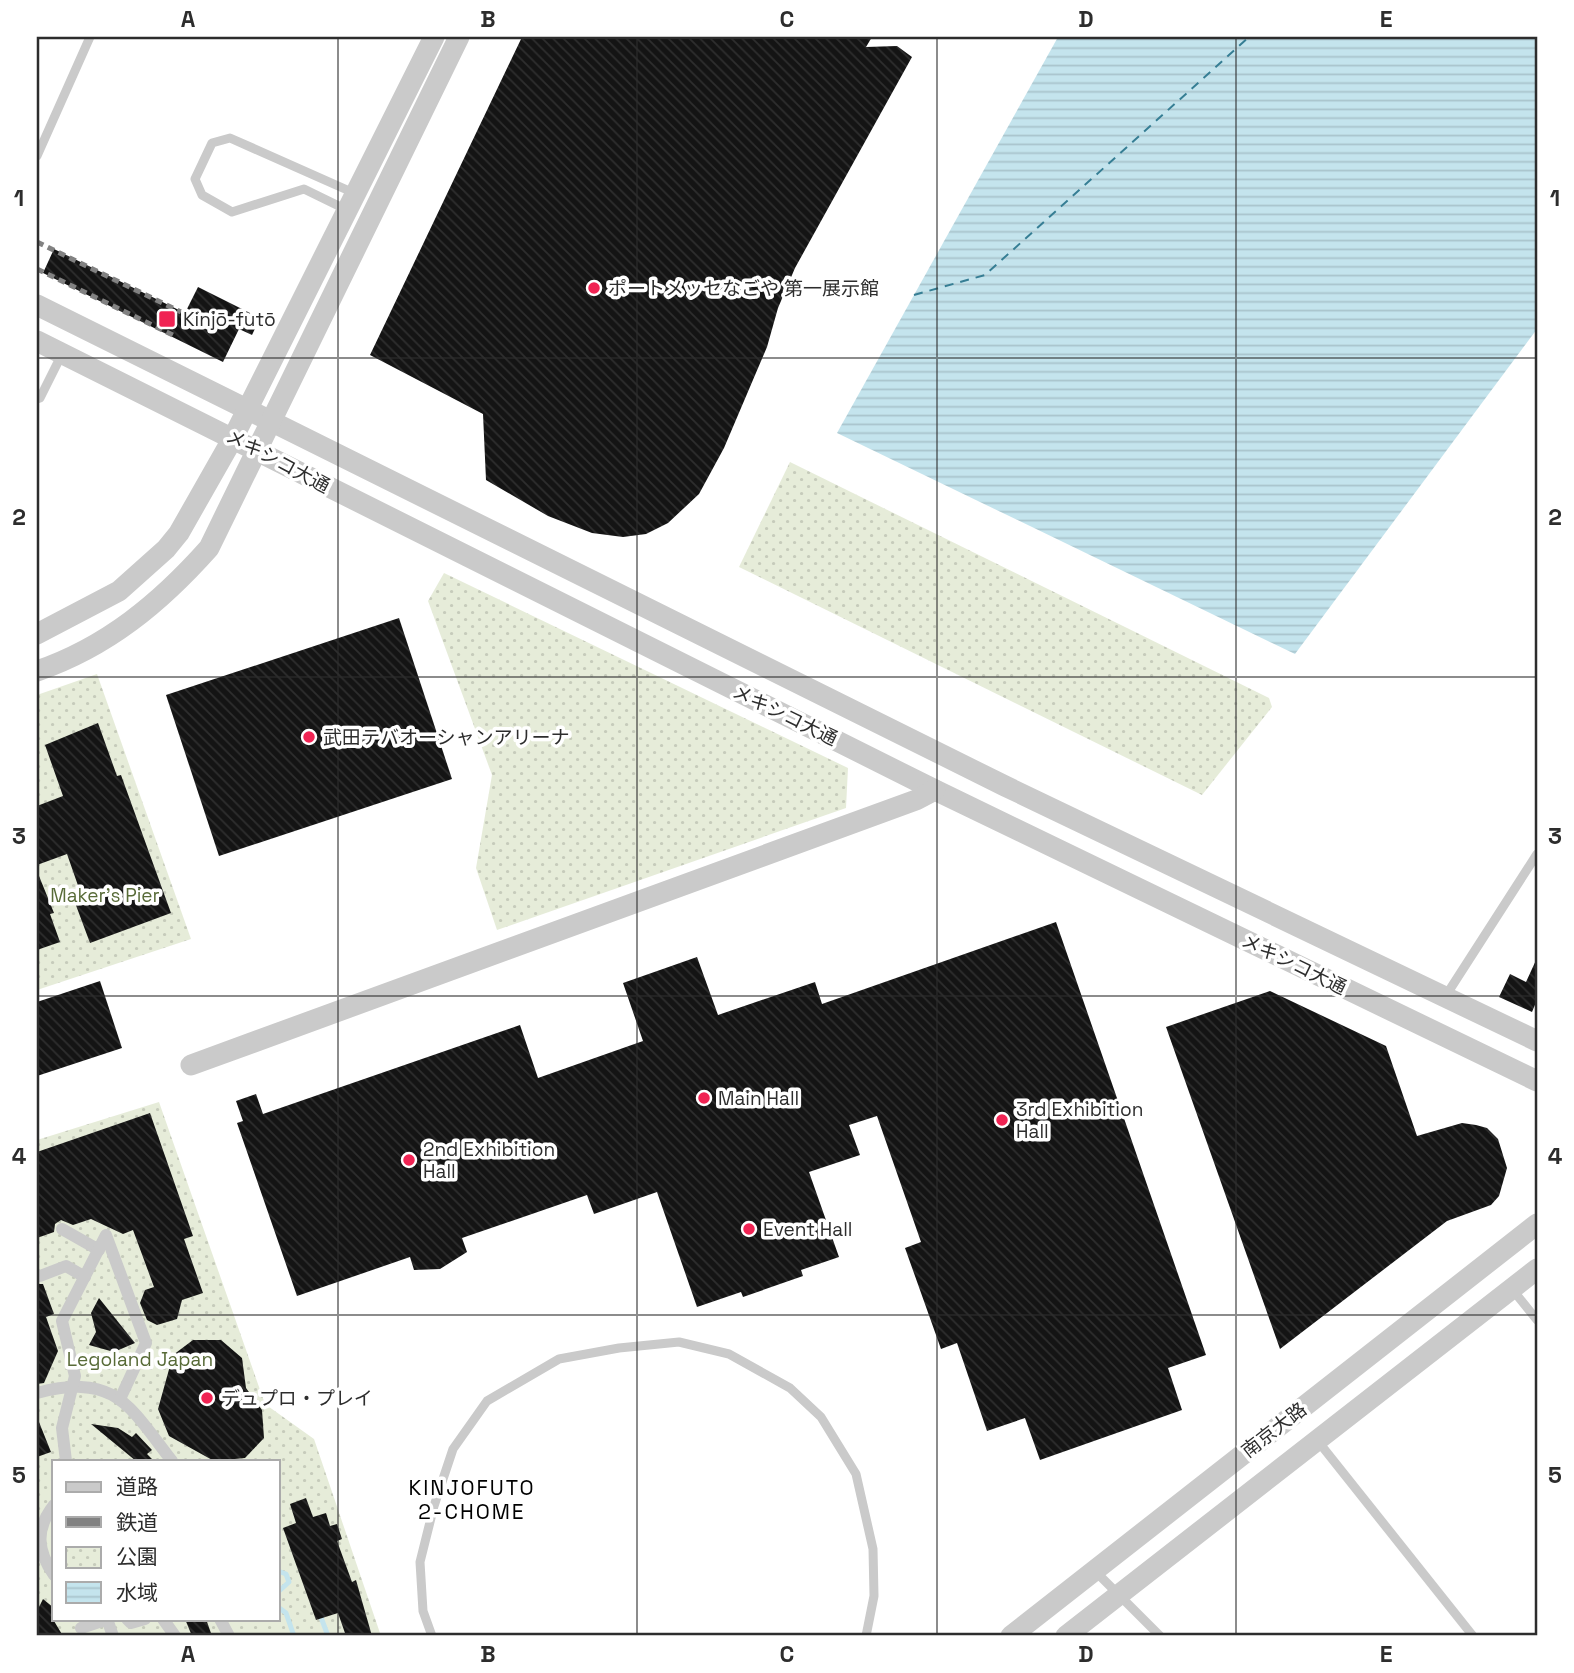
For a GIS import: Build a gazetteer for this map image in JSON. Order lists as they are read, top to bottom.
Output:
{
  "streets": {
    "street": ["メキシコ大通", "南京大路"]
  },
  "districts": ["KINJOFUTO 2-CHOME"],
  "parks": ["Maker’s Pier", "Legoland Japan"],
  "places": {
    "other": [
      "ポートメッセなごや 第一展示館",
      "武田テバオーシャンアリーナ",
      "Main Hall",
      "3rd Exhibition Hall",
      "2nd Exhibition Hall",
      "Event Hall",
      "デュプロ・プレイ"
    ],
    "transit": ["Kinjō-futō"]
  },
  "legend": [
    "道路",
    "鉄道",
    "公園",
    "水域"
  ],
  "grid": {
    "columns": [
      "A",
      "B",
      "C",
      "D",
      "E"
    ],
    "rows": [
      "1",
      "2",
      "3",
      "4",
      "5"
    ]
  }
}
